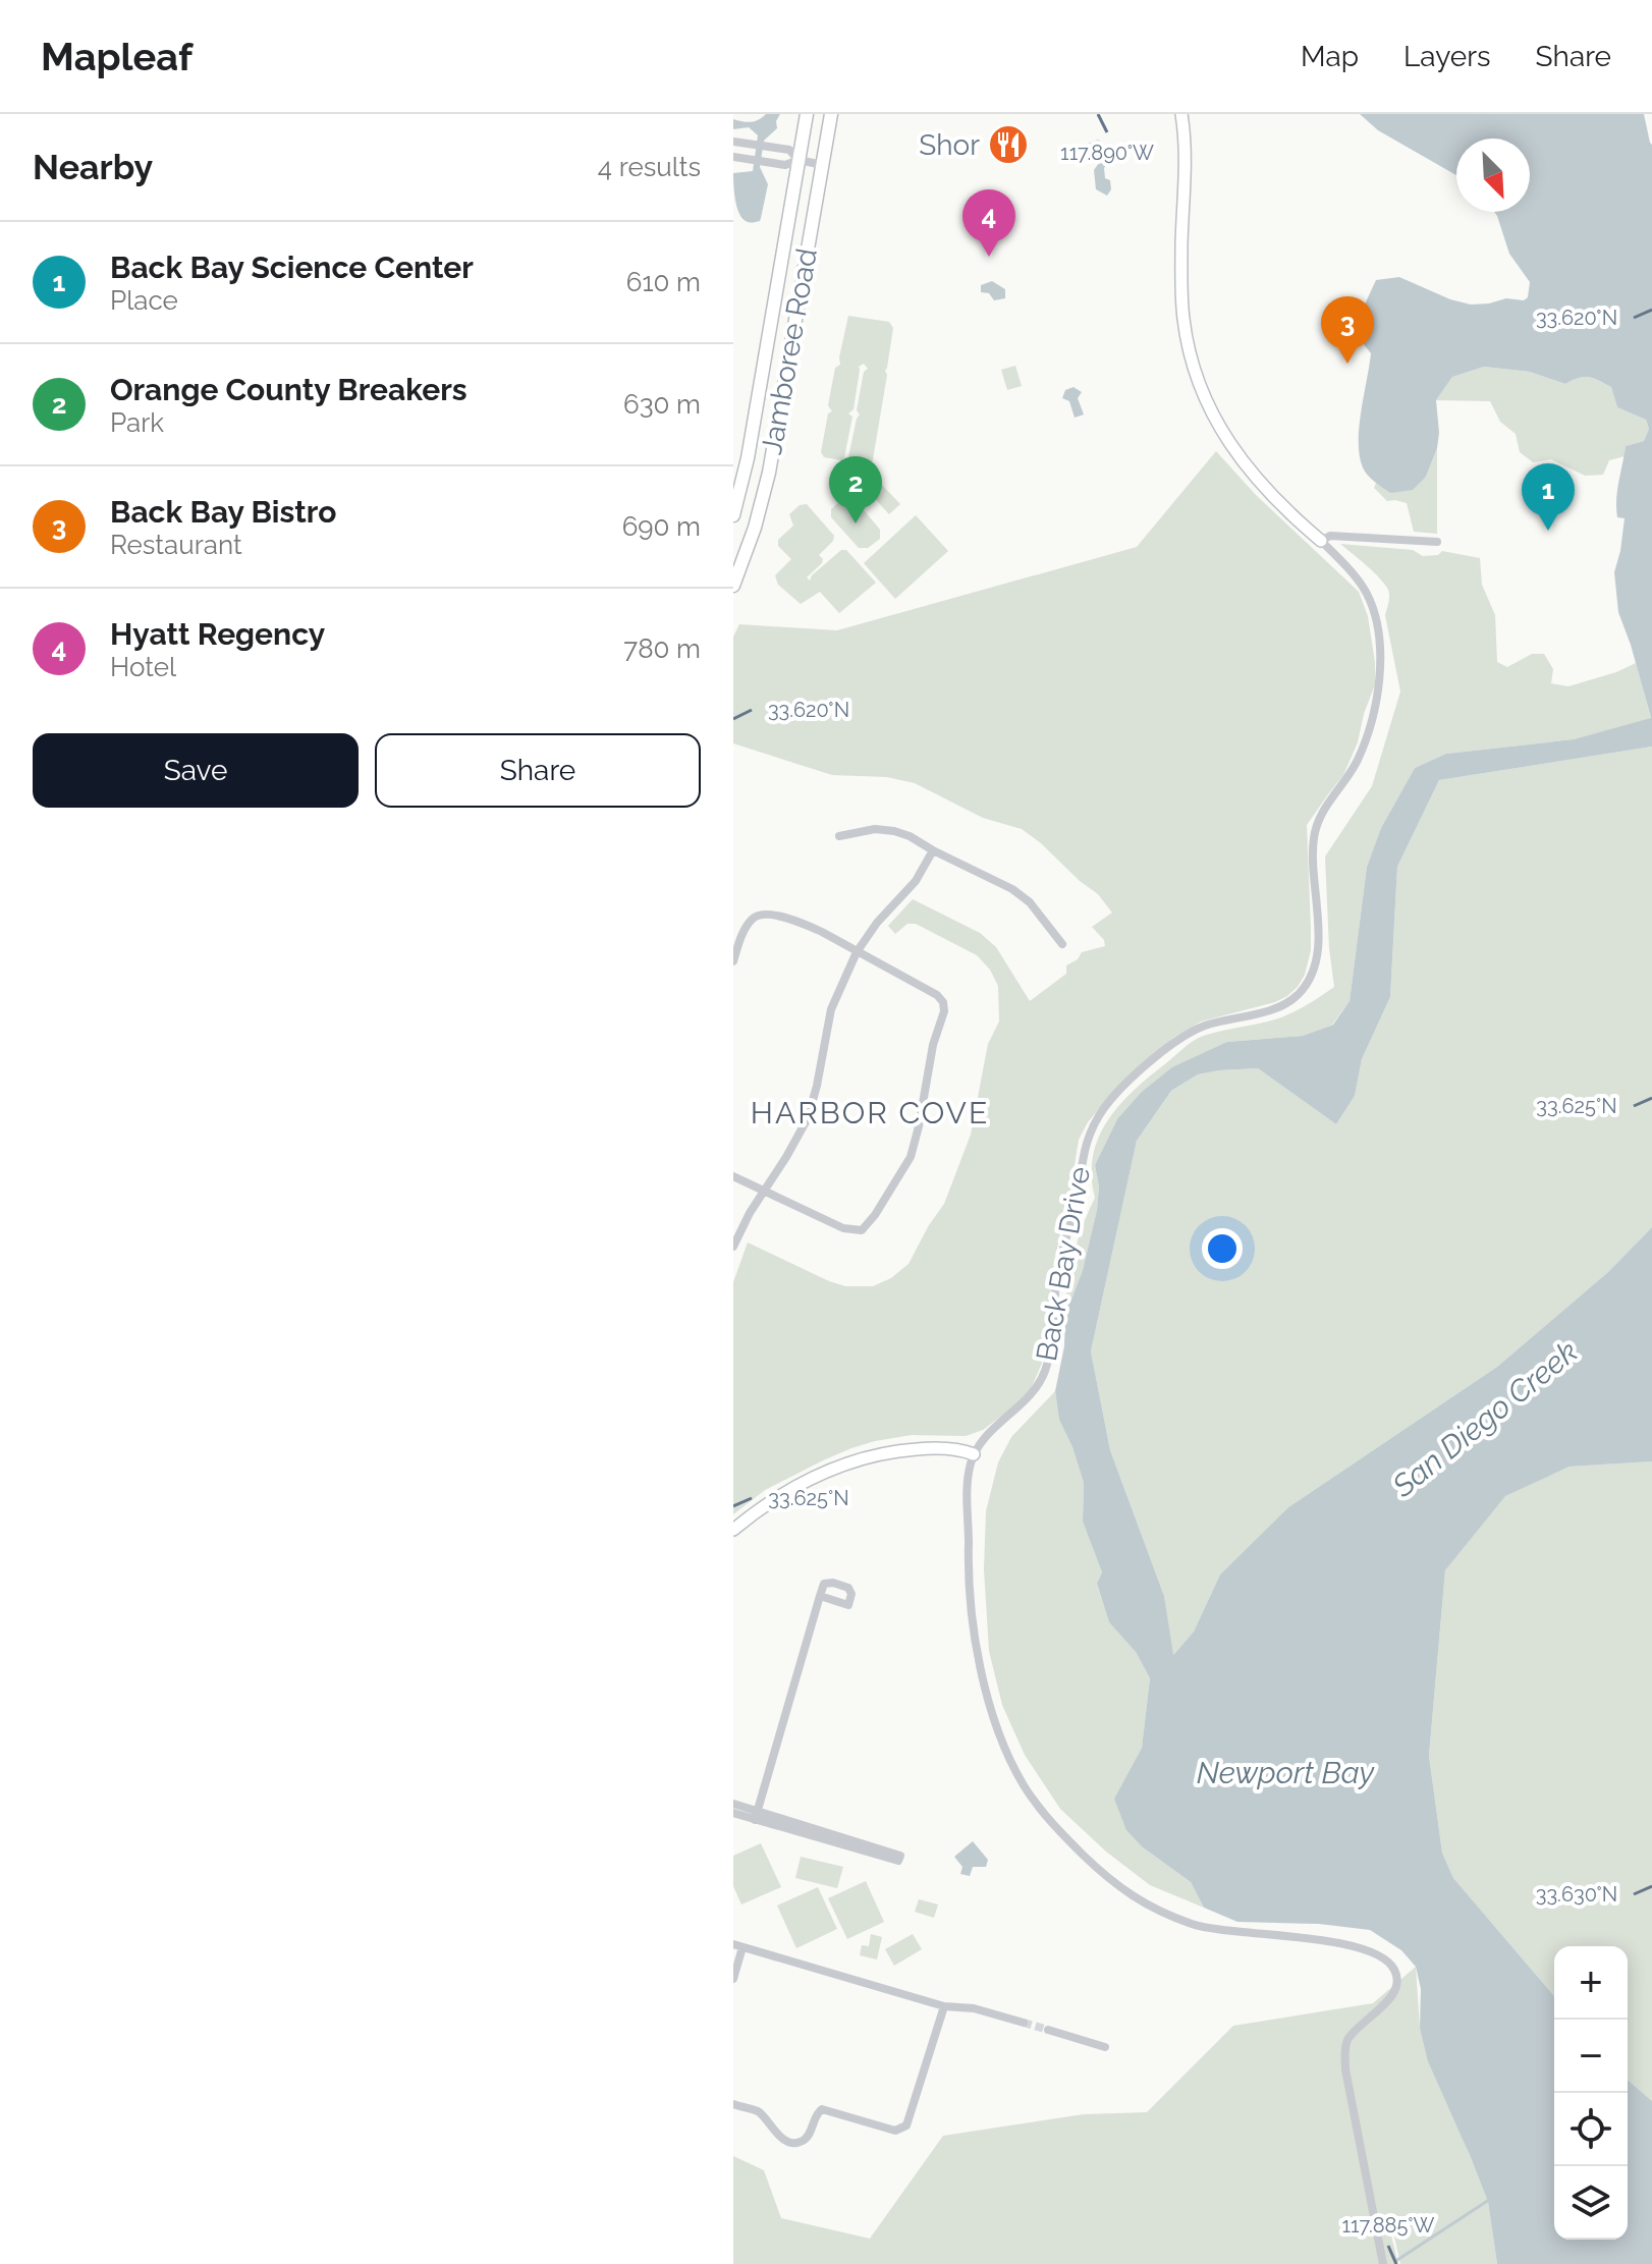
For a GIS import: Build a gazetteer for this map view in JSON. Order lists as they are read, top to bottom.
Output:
{
  "streets": {
    "main road": ["Jamboree Road"],
    "street": ["Back Bay Drive"]
  },
  "districts": ["HARBOR COVE"],
  "water": ["San Diego Creek", "Newport Bay"],
  "places": {
    "restaurant": ["Shor"]
  },
  "north": "bottom right",
  "page": {
    "header": "Mapleaf",
    "nav": ["Map", "Layers", "Share"],
    "heading": ["Nearby", "4 results"],
    "pins": [
      "4",
      "3",
      "2",
      "1"
    ],
    "list": [
      {
        "mark": "1",
        "name": "Back Bay Science Center",
        "note": "Place",
        "value": "610 m"
      },
      {
        "mark": "2",
        "name": "Orange County Breakers",
        "note": "Park",
        "value": "630 m"
      },
      {
        "mark": "3",
        "name": "Back Bay Bistro",
        "note": "Restaurant",
        "value": "690 m"
      },
      {
        "mark": "4",
        "name": "Hyatt Regency",
        "note": "Hotel",
        "value": "780 m"
      }
    ],
    "buttons": ["Save", "Share"],
    "map_buttons": ["+", "−"]
  },
  "coordinates": [
    "117.890°W",
    "33.620°N",
    "33.625°N",
    "33.630°N",
    "117.885°W"
  ]
}
